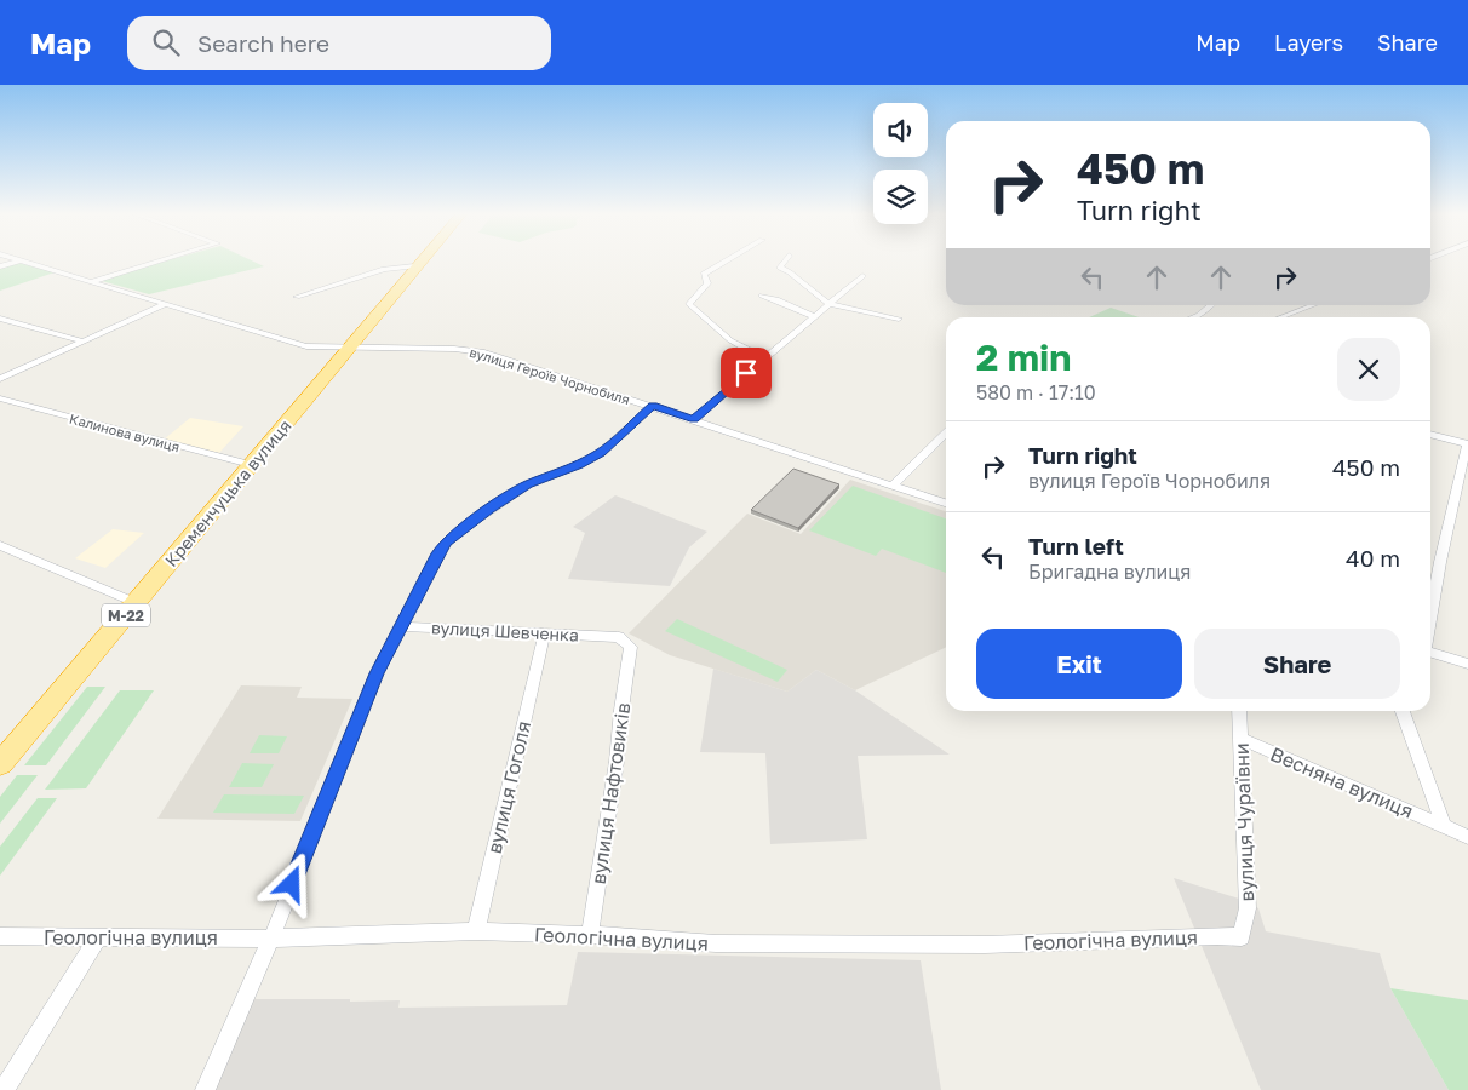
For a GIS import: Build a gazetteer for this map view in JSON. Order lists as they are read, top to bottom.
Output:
{
  "streets": {
    "highway": ["Кременчуцька вулиця", "М-22"],
    "street": [
      "вулиця Героїв Чорнобиля",
      "Калинова вулиця",
      "вулиця Шевченка",
      "Весняна вулиця",
      "вулиця Гоголя",
      "вулиця Нафтовиків",
      "вулиця Чураївни",
      "Геологічна вулиця"
    ]
  },
  "crossings": [
    ["вулиця Героїв Чорнобиля", "Кременчуцька вулиця"],
    ["вулиця Героїв Чорнобиля", "вулиця Шевченка"],
    ["Калинова вулиця", "Кременчуцька вулиця"],
    ["вулиця Шевченка", "вулиця Нафтовиків"],
    ["вулиця Шевченка", "Геологічна вулиця"],
    ["Весняна вулиця", "вулиця Чураївни"],
    ["вулиця Гоголя", "Геологічна вулиця"],
    ["вулиця Нафтовиків", "Геологічна вулиця"],
    ["вулиця Чураївни", "Геологічна вулиця"]
  ],
  "page": {
    "header": "Map",
    "search": "Search here",
    "nav": ["Map", "Layers", "Share"],
    "turn": ["450 m", "Turn right"],
    "heading": ["2 min", "580 m · 17:10"],
    "list": [
      {
        "name": "Turn right",
        "note": "вулиця Героїв Чорнобиля",
        "value": "450 m"
      },
      {
        "name": "Turn left",
        "note": "Бригадна вулиця",
        "value": "40 m"
      }
    ],
    "buttons": ["Exit", "Share"]
  }
}
